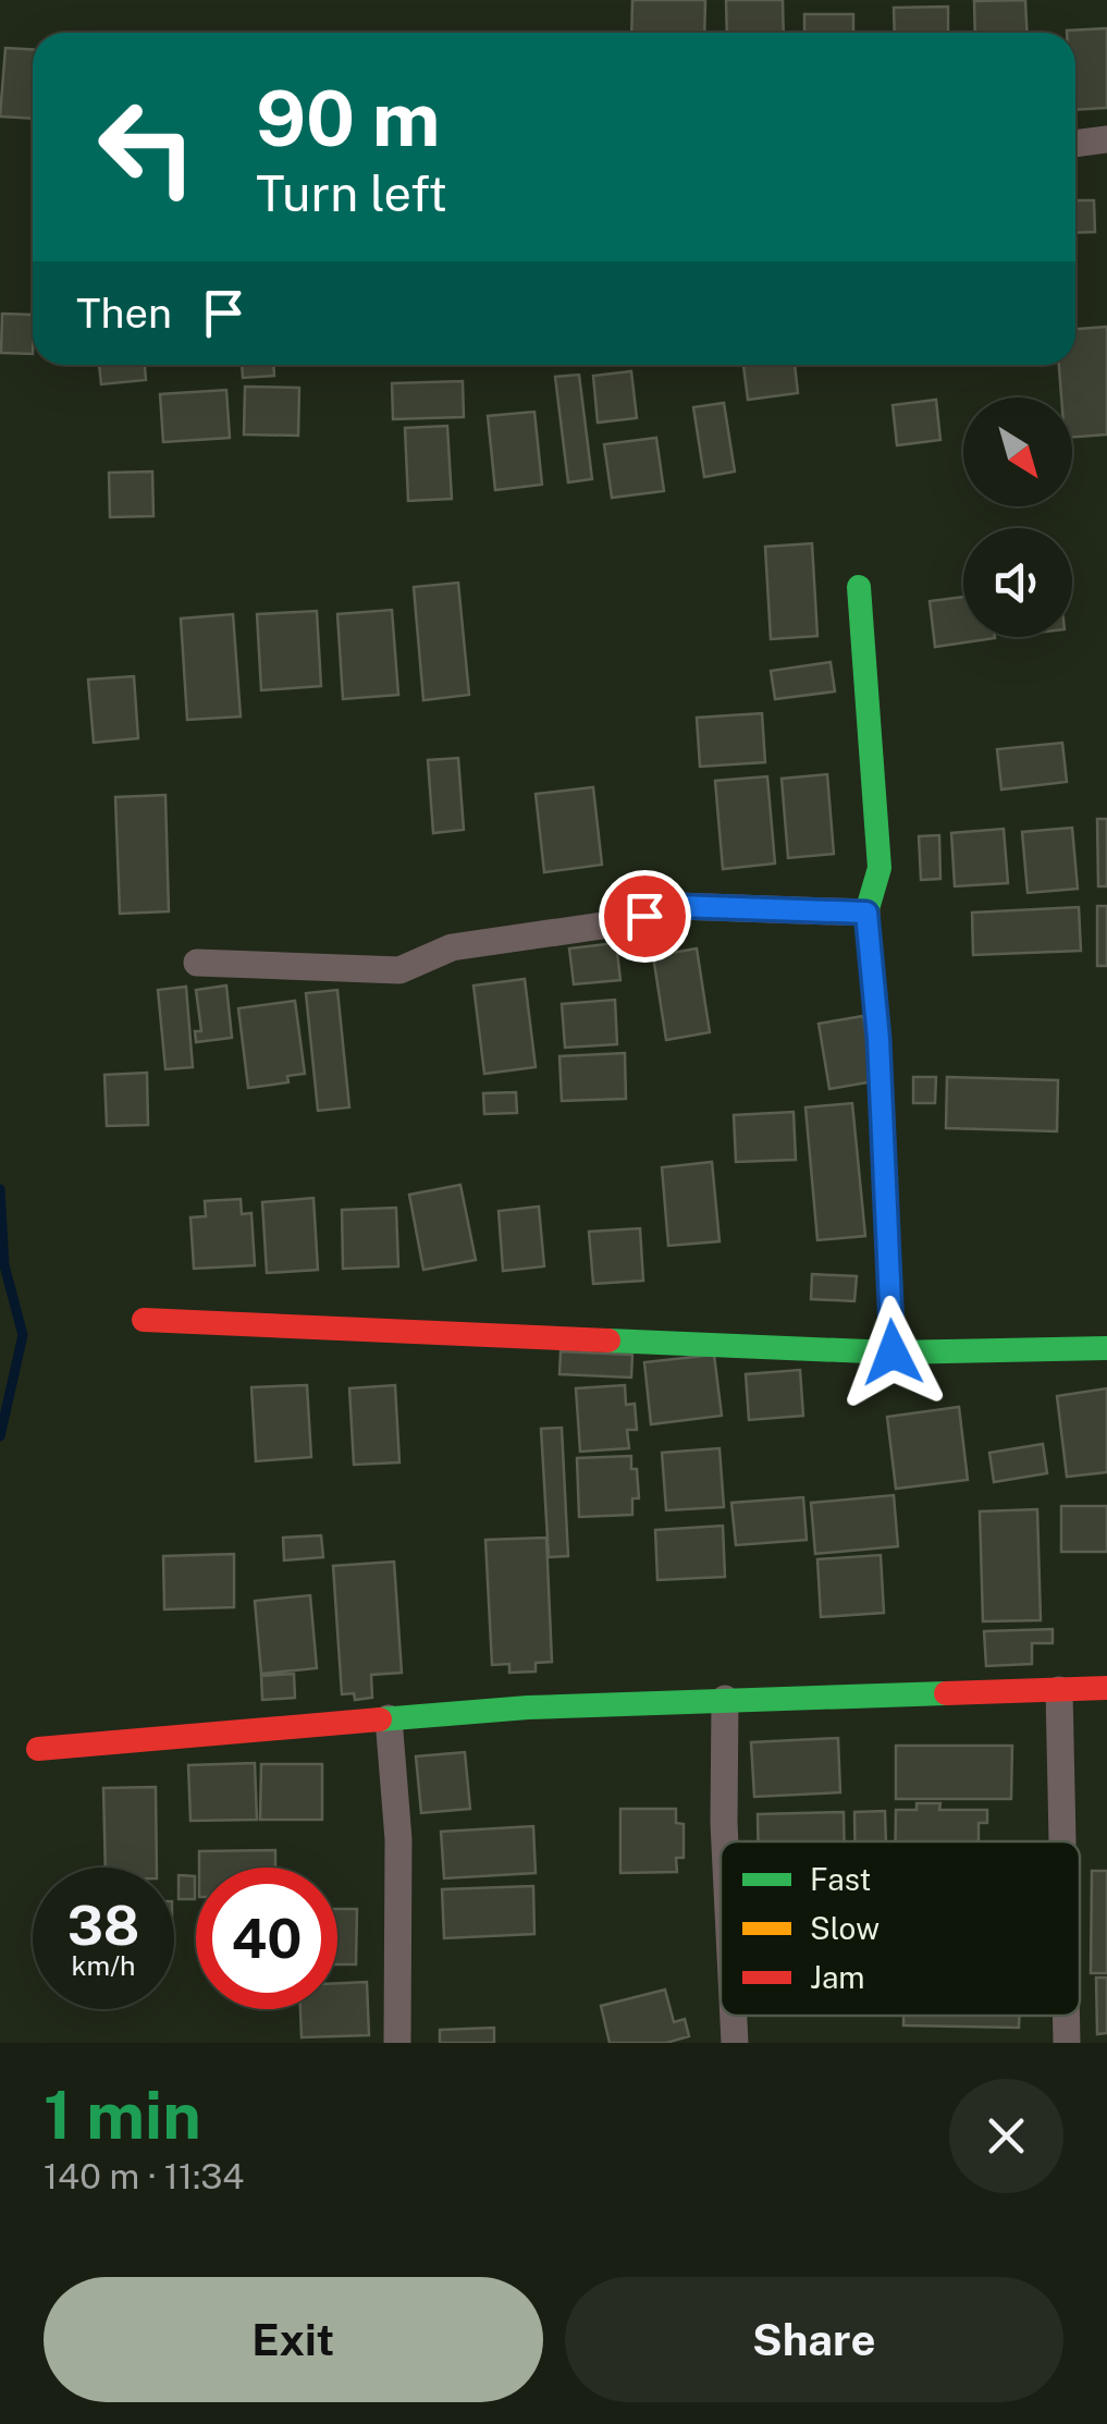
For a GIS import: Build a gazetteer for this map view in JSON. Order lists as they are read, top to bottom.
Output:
{
  "legend": ["Fast", "Slow", "Jam"],
  "north": "bottom right",
  "page": {
    "turn": ["90 m", "Turn left"],
    "then": "Then",
    "speed": "38 km/h",
    "limit": "40",
    "heading": ["1 min", "140 m · 11:34"],
    "buttons": ["Exit", "Share"]
  }
}
